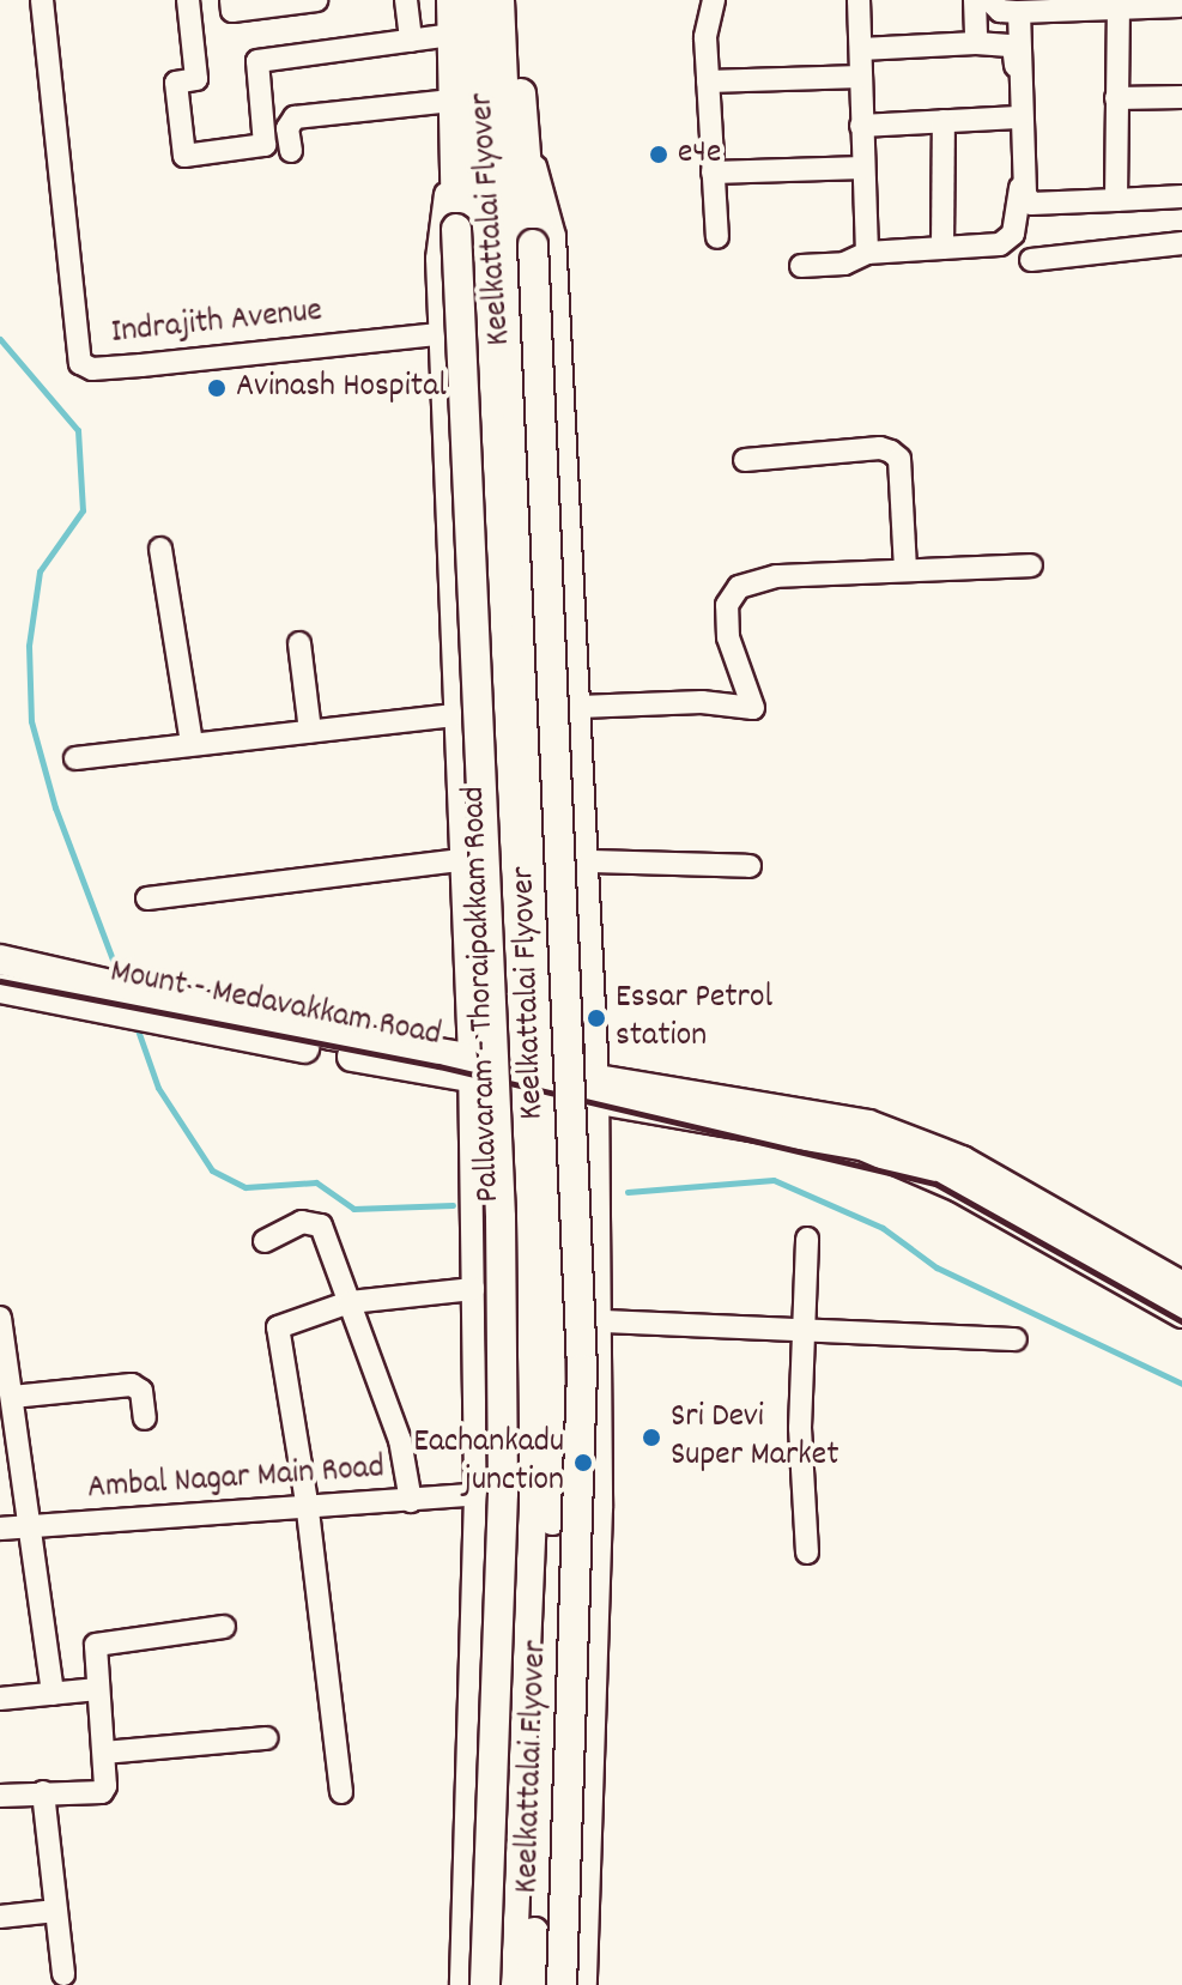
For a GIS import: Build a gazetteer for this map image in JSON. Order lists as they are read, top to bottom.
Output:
{
  "streets": {
    "main road": ["Keelkattalai Flyover", "Pallavaram - Thoraipakkam Road", "Mount - Medavakkam Road"],
    "street": ["Indrajith Avenue", "Ambal Nagar Main Road"]
  },
  "crossings": [
    ["Pallavaram - Thoraipakkam Road", "Mount - Medavakkam Road"],
    ["Pallavaram - Thoraipakkam Road", "Ambal Nagar Main Road"]
  ],
  "places": [
    "e4e",
    "Avinash Hospital",
    "Essar Petrol station",
    "Sri Devi Super Market",
    "Eachankadu junction"
  ]
}
